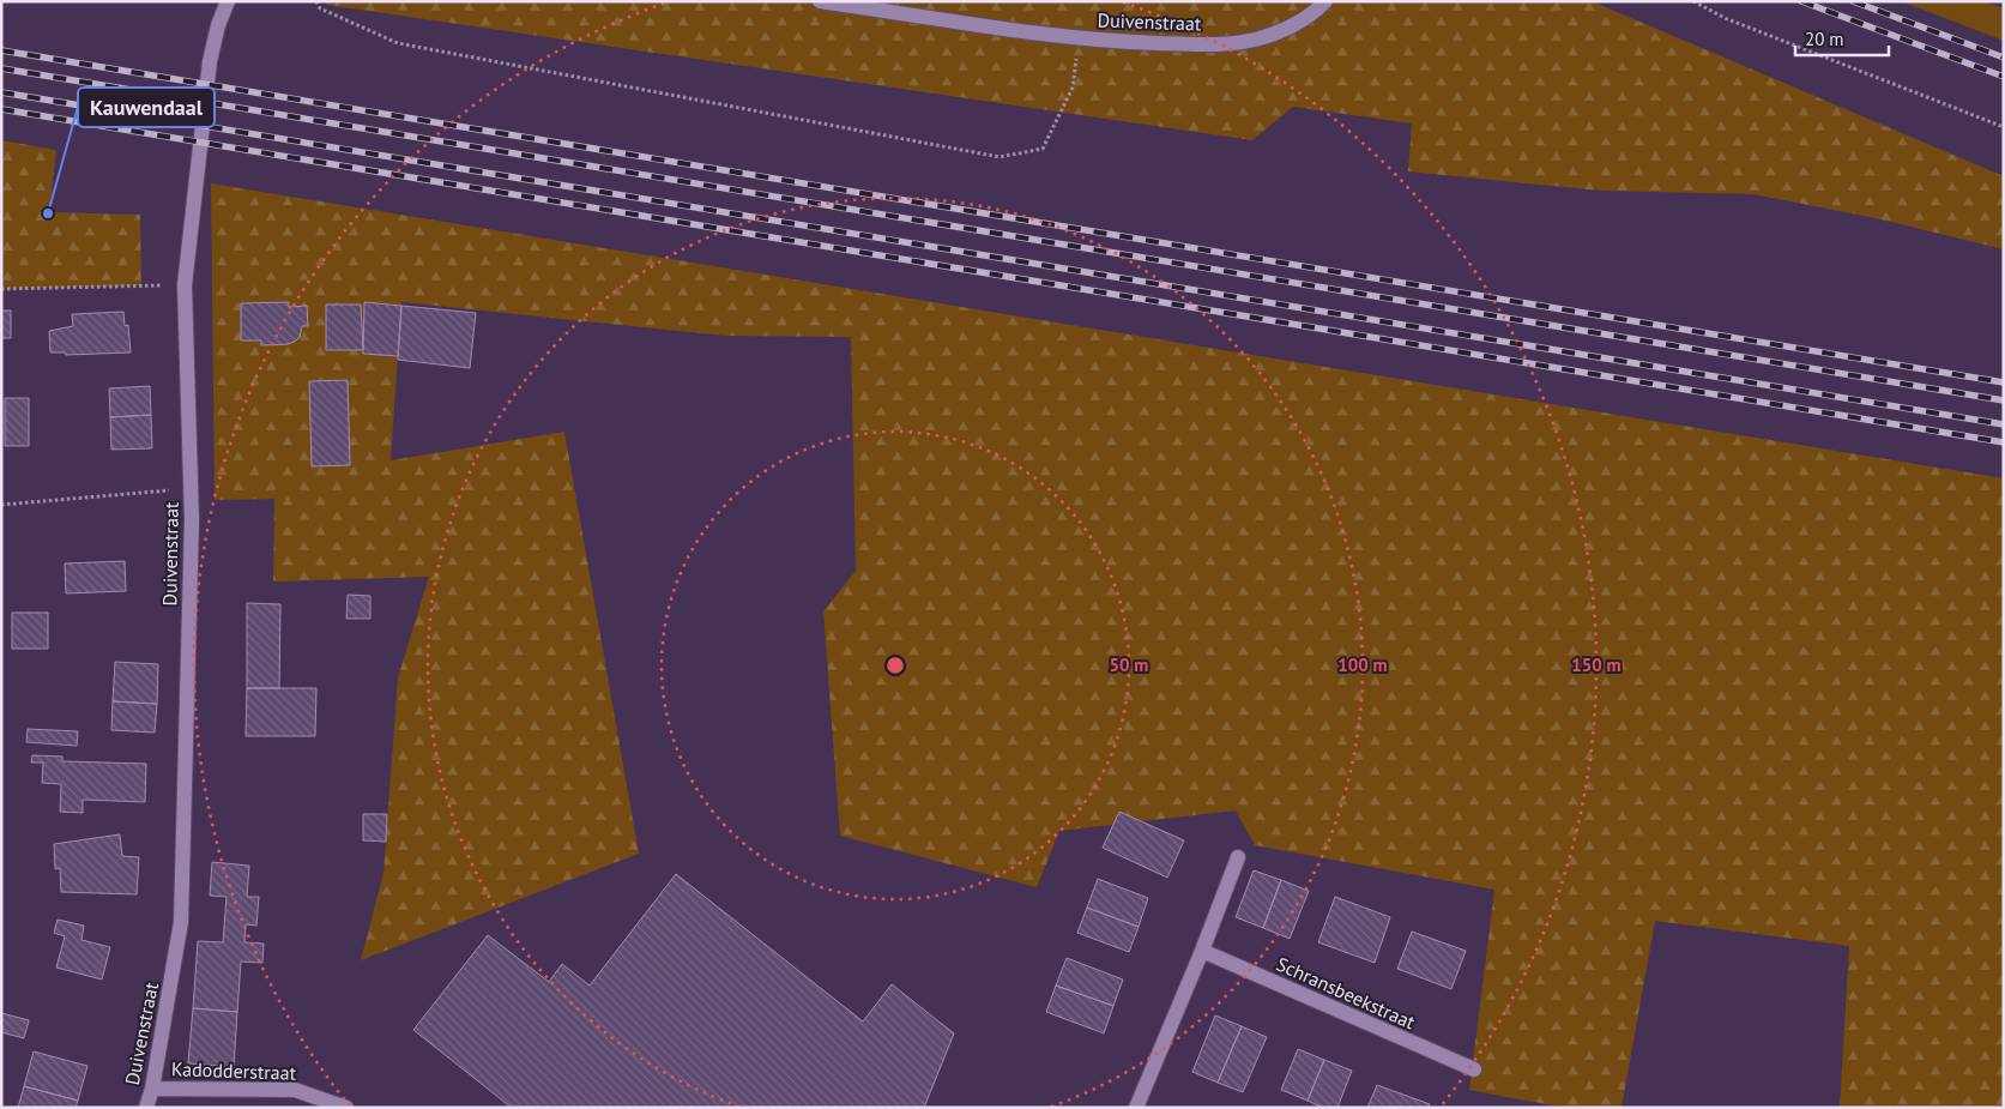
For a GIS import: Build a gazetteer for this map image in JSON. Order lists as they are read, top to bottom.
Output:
{
  "streets": {
    "street": ["Duivenstraat", "Schransbeekstraat", "Kadodderstraat"]
  },
  "crossings": [
    ["Duivenstraat", "Kadodderstraat"]
  ],
  "places": ["Kauwendaal"],
  "scale_bar": "20 m",
  "rings": ["50 m", "100 m", "150 m"]
}
